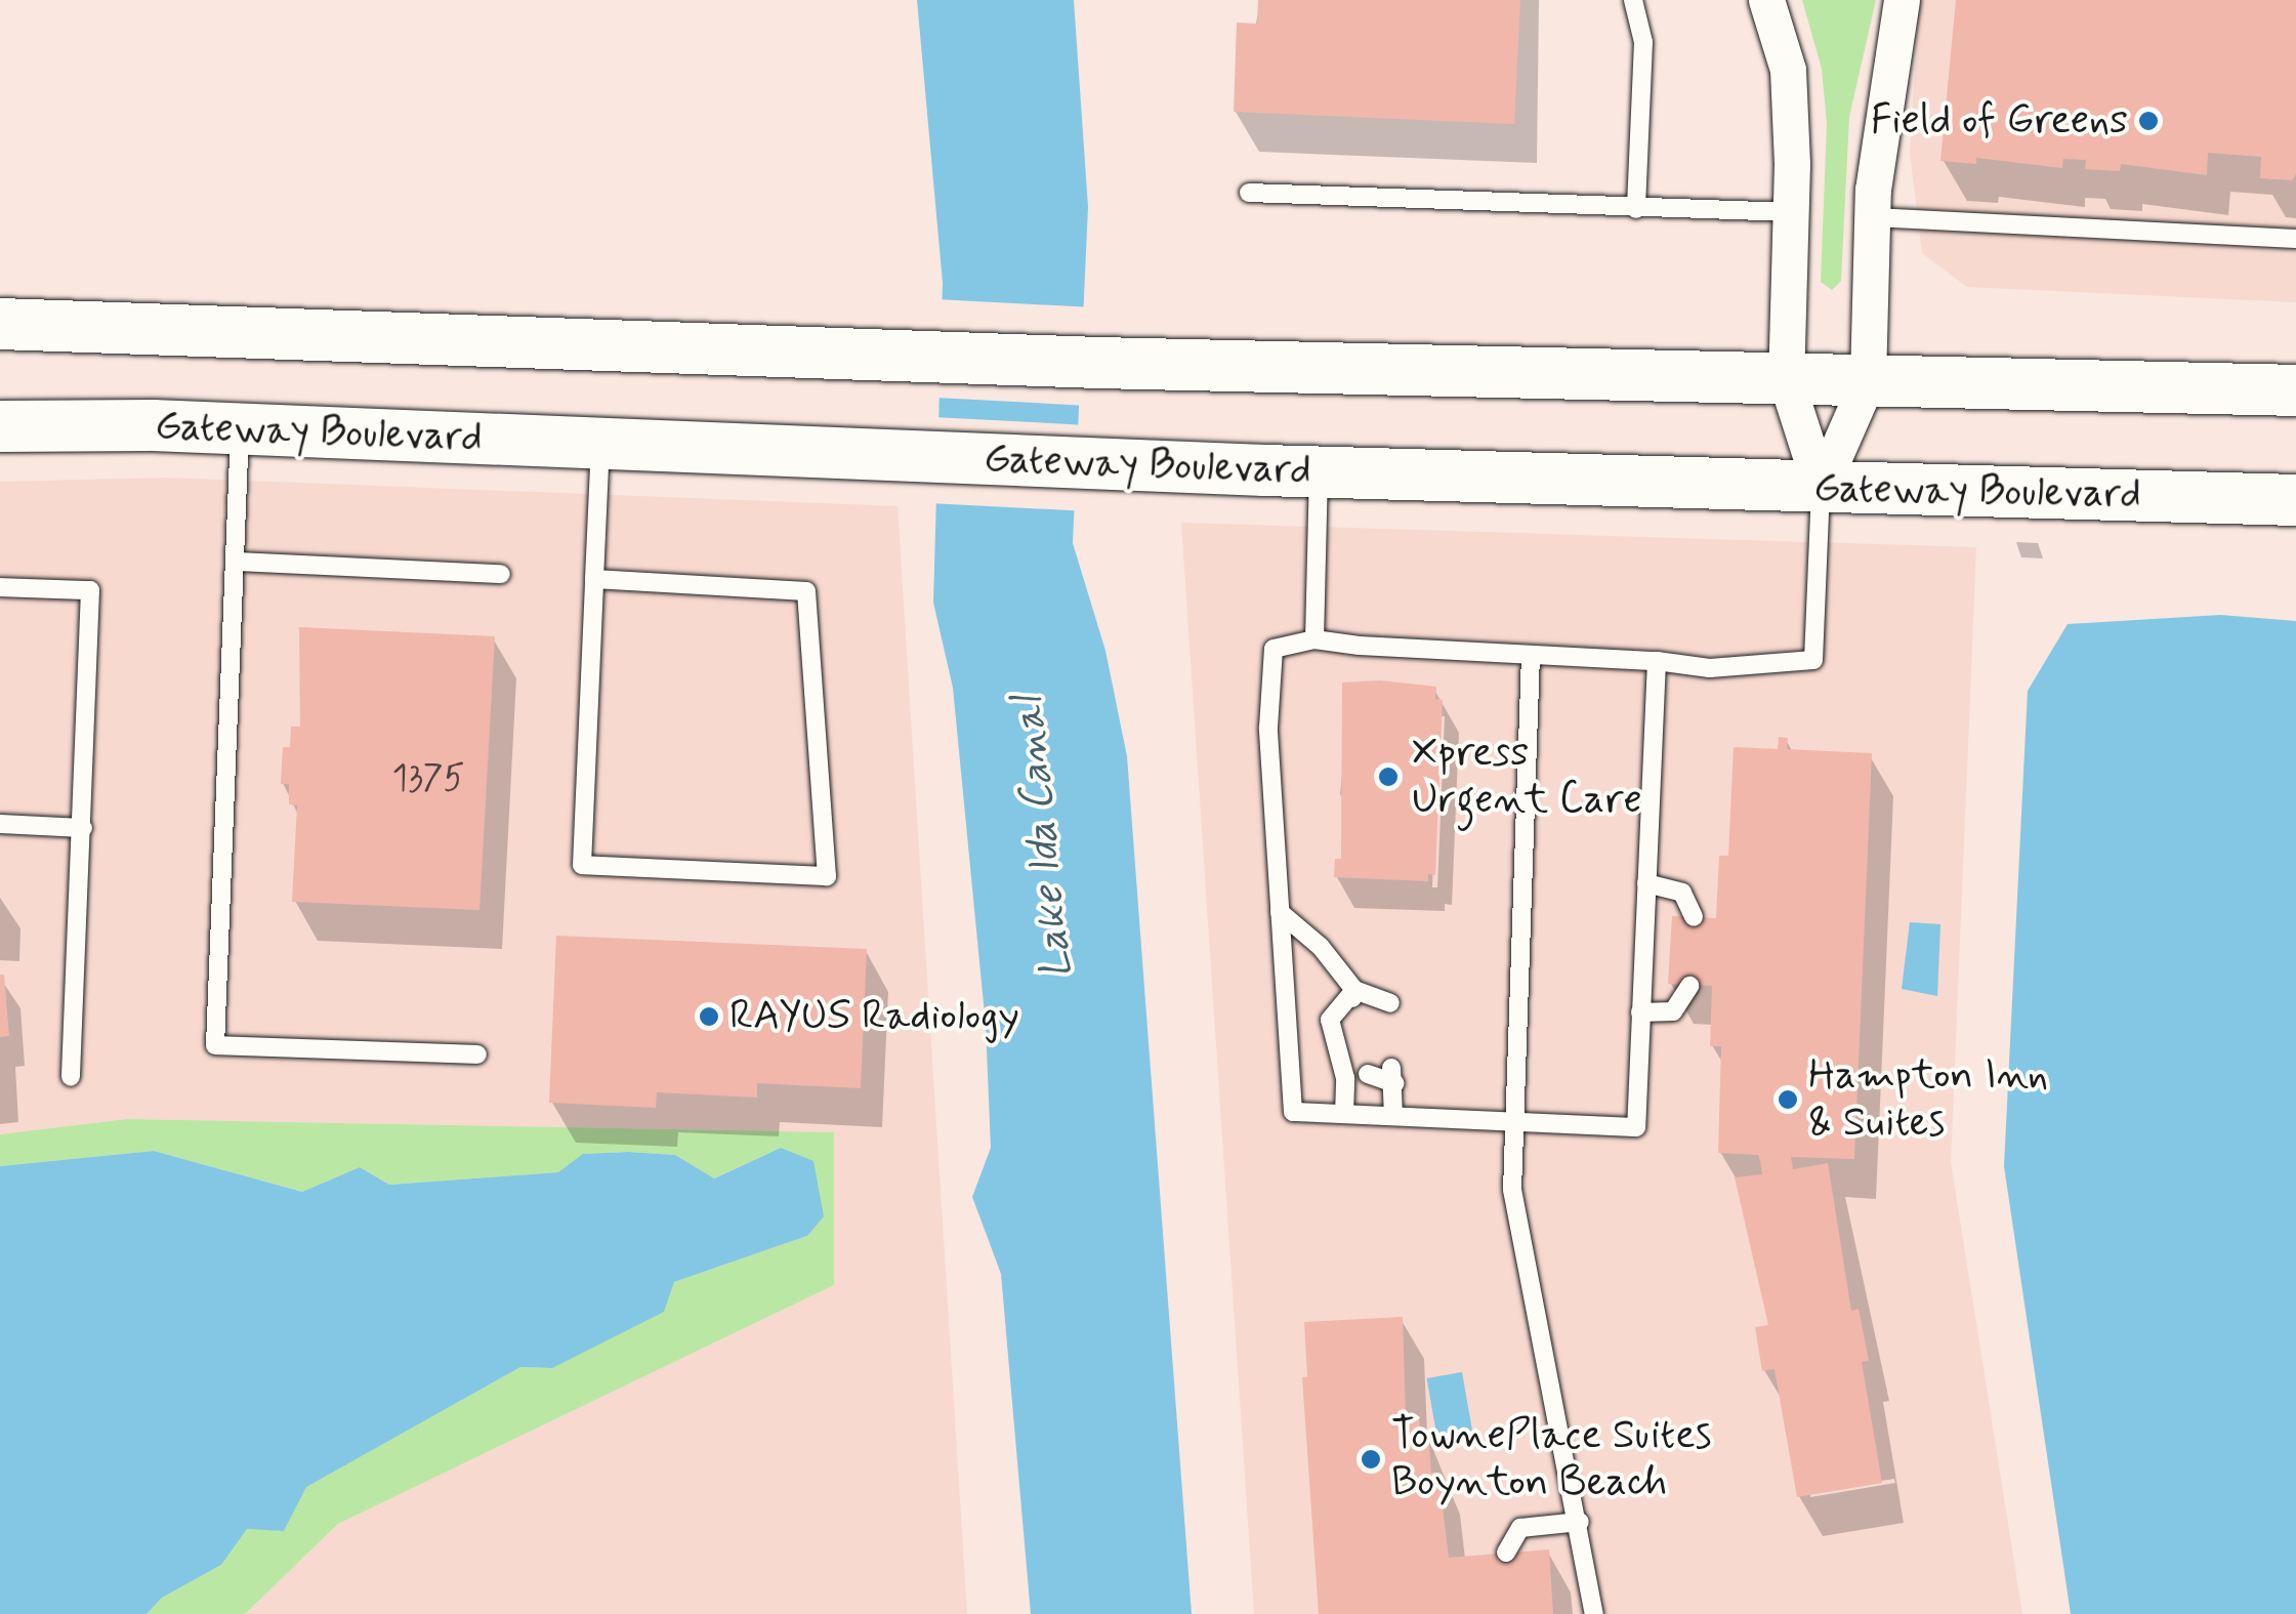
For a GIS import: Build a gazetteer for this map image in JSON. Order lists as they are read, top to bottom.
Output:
{
  "streets": {
    "main road": ["Gateway Boulevard"]
  },
  "water": ["Lake Ida Canal"],
  "places": [
    "Field of Greens",
    "Xpress Urgent Care",
    "RAYUS Radiology",
    "Hampton Inn & Suites",
    "TownePlace Suites Boynton Beach"
  ],
  "house_numbers": ["1375"]
}
